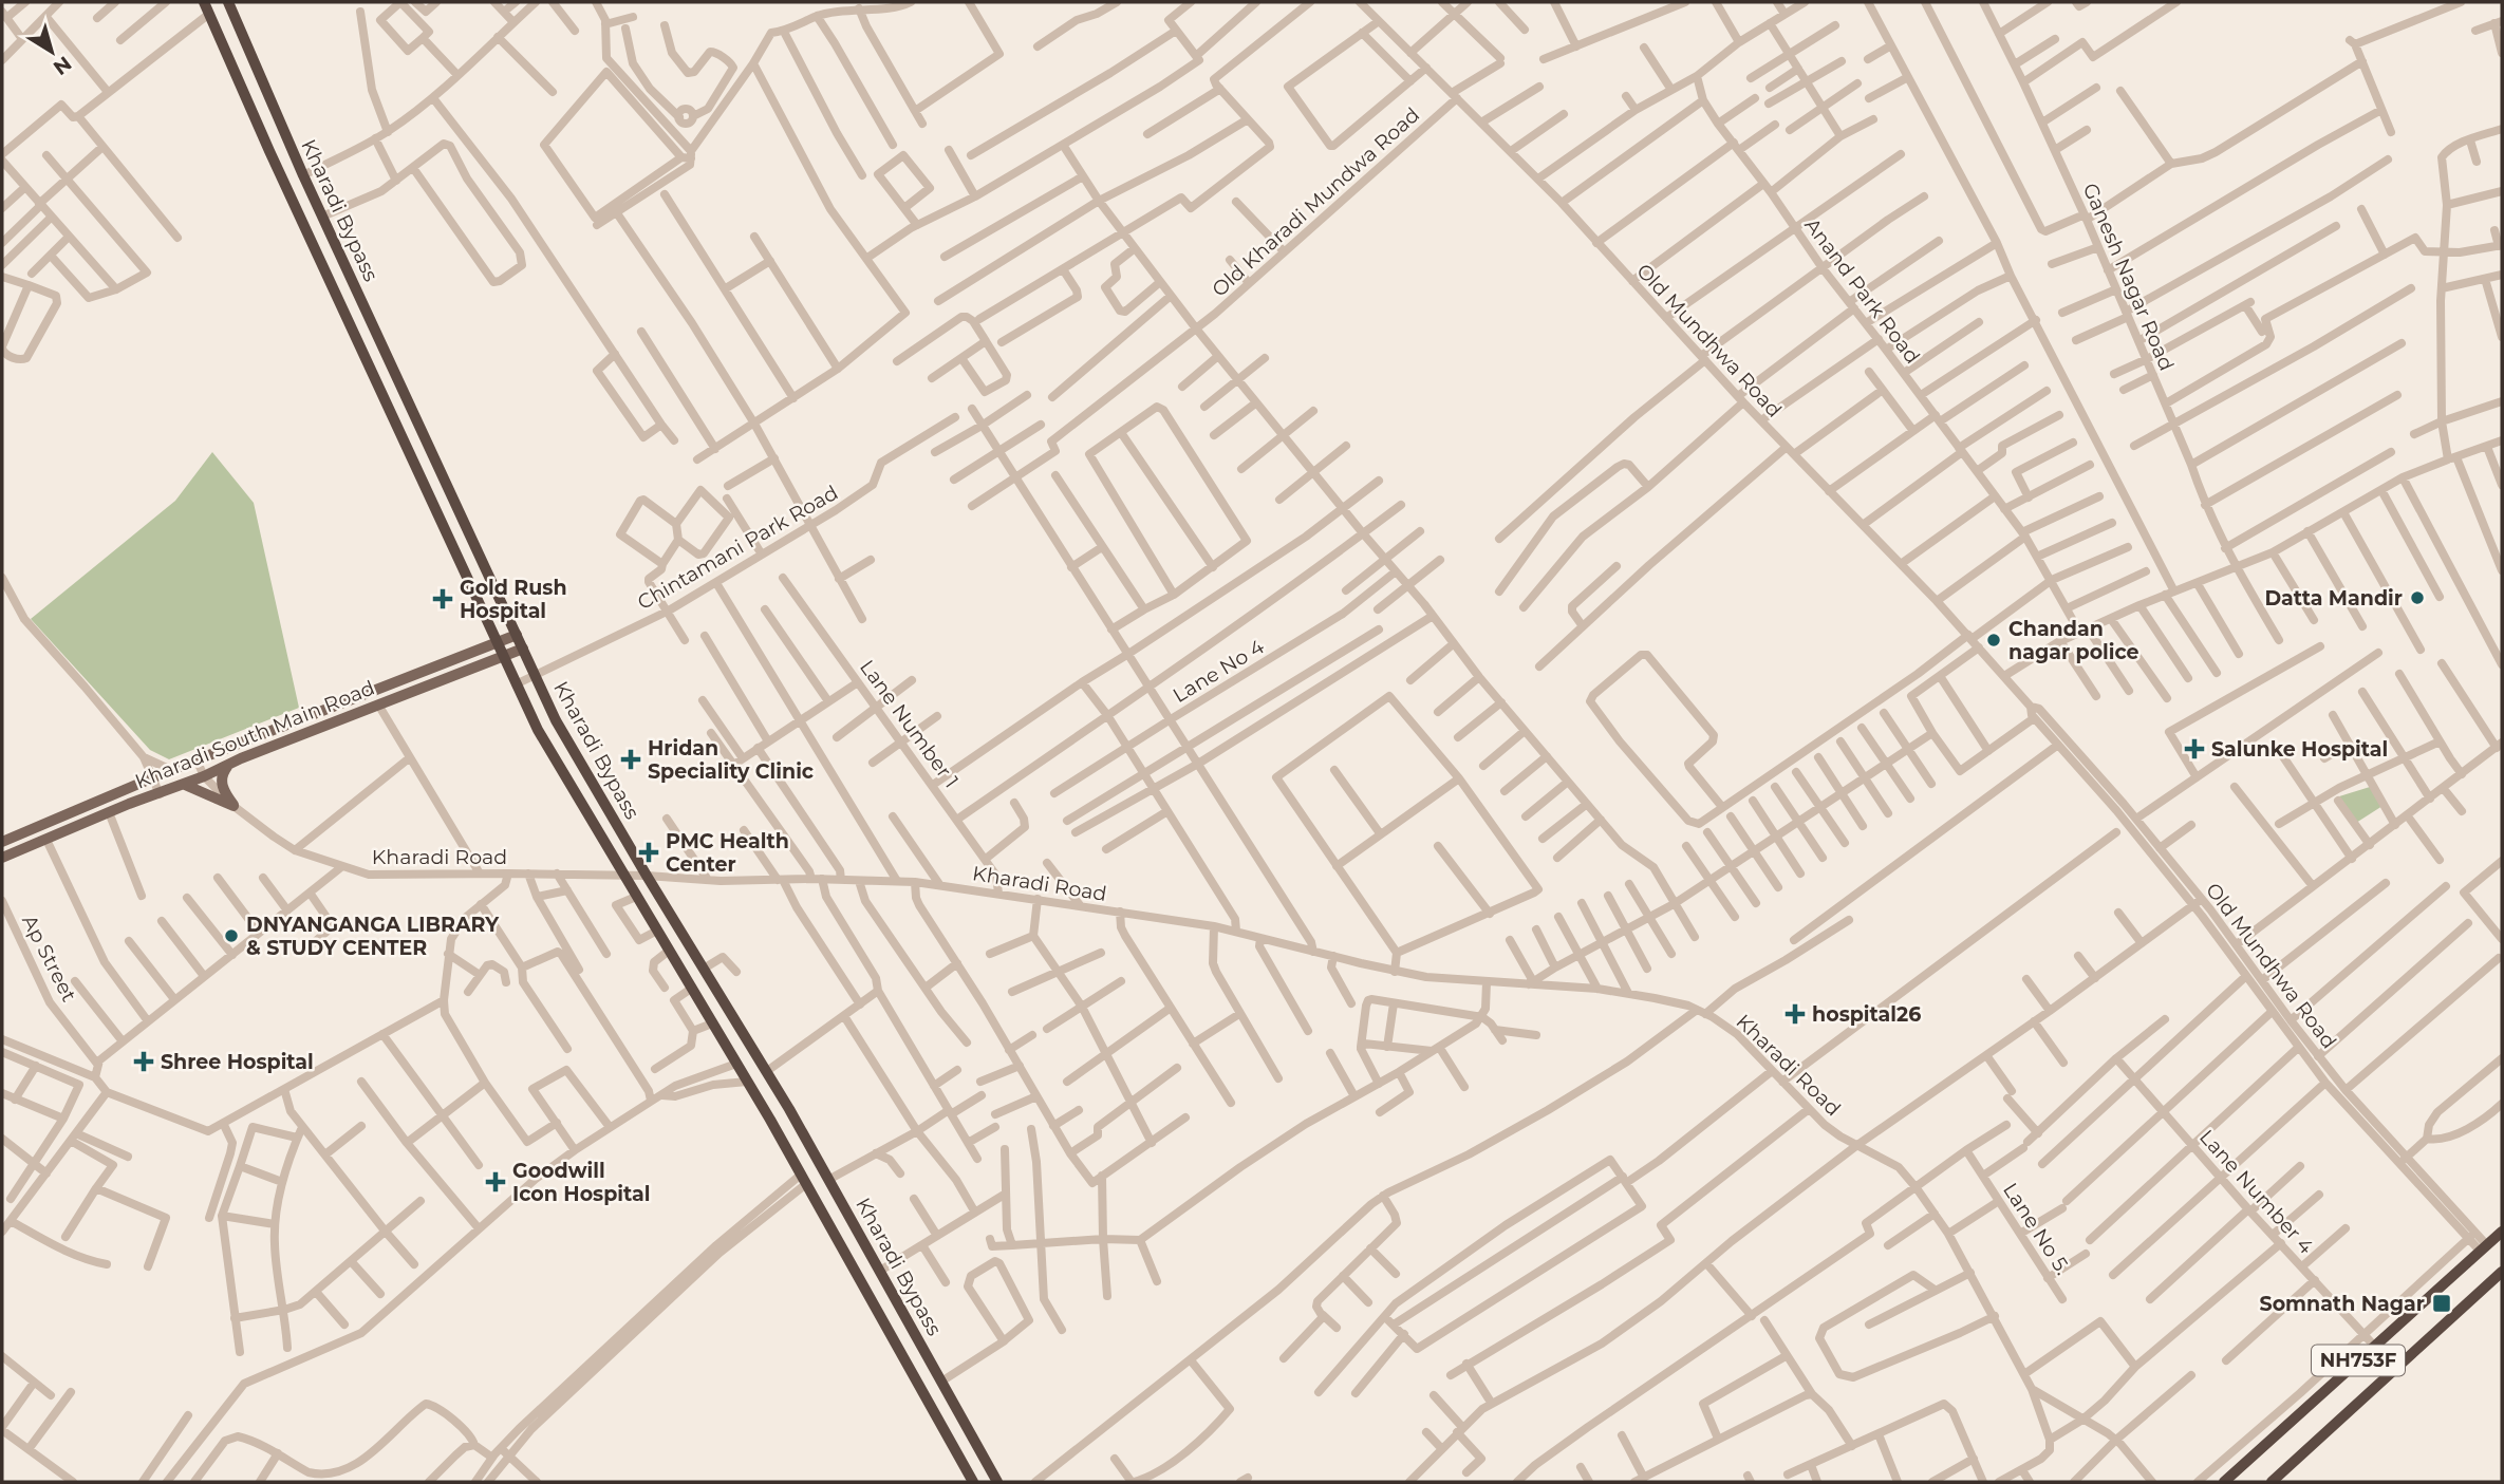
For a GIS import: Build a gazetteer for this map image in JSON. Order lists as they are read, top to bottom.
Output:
{
  "streets": {
    "highway": ["Kharadi Bypass", "NH753F"],
    "main road": ["Kharadi South Main Road"],
    "street": [
      "Old Kharadi Mundwa Road",
      "Ganesh Nagar Road",
      "Anand Park Road",
      "Old Mundhwa Road",
      "Chintamani Park Road",
      "Lane No 4",
      "Lane Number 1",
      "Kharadi Road",
      "Ap Street",
      "Lane Number 4",
      "Lane No 5."
    ]
  },
  "crossings": [
    ["Old Kharadi Mundwa Road", "Old Mundhwa Road"],
    ["Kharadi Bypass", "Chintamani Park Road"],
    ["Kharadi Bypass", "Kharadi South Main Road"],
    ["Kharadi Bypass", "Kharadi Road"],
    ["Old Mundhwa Road", "NH753F"],
    ["Lane Number 1", "Kharadi Road"],
    ["Kharadi South Main Road", "Kharadi Road"],
    ["Lane Number 4", "NH753F"]
  ],
  "places": {
    "other": ["Datta Mandir", "Chandan nagar police", "DNYANGANGA LIBRARY & STUDY CENTER"],
    "health": [
      "Gold Rush Hospital",
      "Salunke Hospital",
      "Hridan Speciality Clinic",
      "PMC Health Center",
      "hospital26",
      "Shree Hospital",
      "Goodwill Icon Hospital"
    ],
    "transit": ["Somnath Nagar"]
  },
  "north": "bottom right"
}
